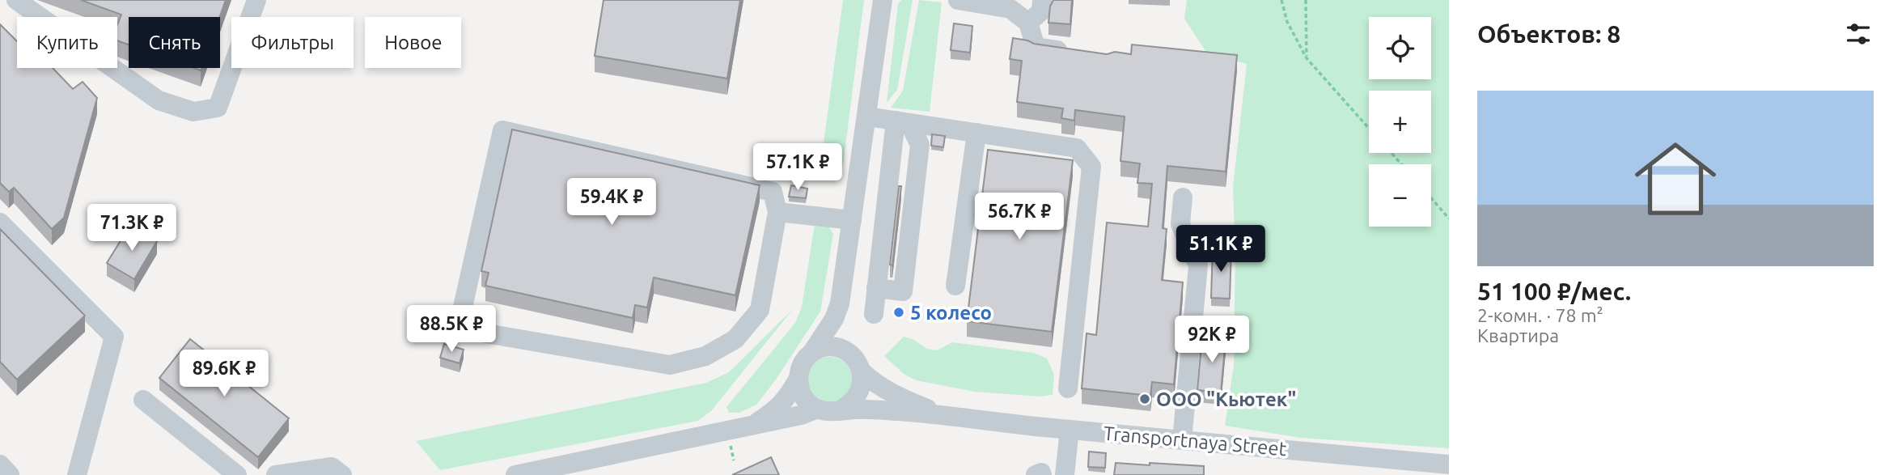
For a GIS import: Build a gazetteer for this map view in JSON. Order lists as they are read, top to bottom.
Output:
{
  "streets": {
    "street": ["Transportnaya Street"]
  },
  "places": ["5 колесо", "ООО \"Кьютек\""],
  "page": {
    "heading": "Объектов: 8",
    "map_buttons": ["+", "−"],
    "chip": [
      "Купить",
      "Снять",
      "Фильтры",
      "Новое"
    ],
    "list": [
      {
        "name": "51 100 ₽/мес.",
        "note": "2-комн. · 78 m² · Квартира"
      }
    ],
    "price": [
      "57.1K ₽",
      "59.4K ₽",
      "56.7K ₽",
      "71.3K ₽",
      "51.1K ₽",
      "88.5K ₽",
      "92K ₽",
      "89.6K ₽"
    ]
  }
}
